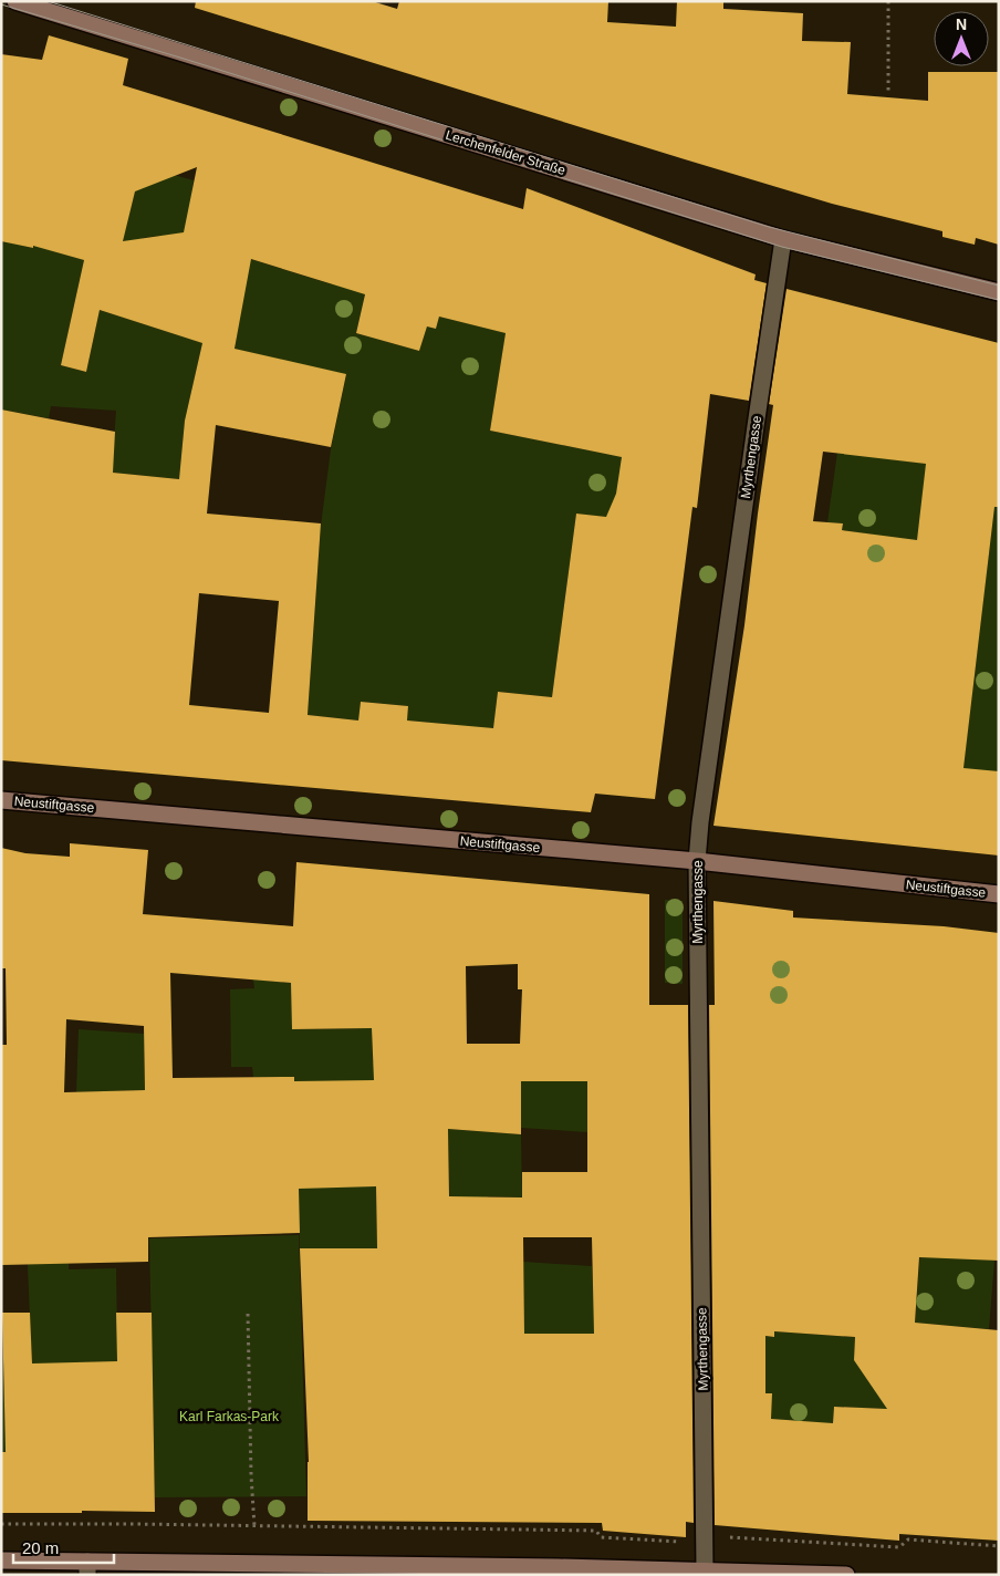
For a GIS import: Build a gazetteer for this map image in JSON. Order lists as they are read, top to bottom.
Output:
{
  "streets": {
    "main road": ["Lerchenfelder Straße", "Neustiftgasse"],
    "street": ["Myrthengasse"]
  },
  "crossings": [
    ["Lerchenfelder Straße", "Myrthengasse"],
    ["Myrthengasse", "Neustiftgasse"]
  ],
  "parks": ["Karl Farkas-Park"],
  "scale_bar": "20 m",
  "north": "top"
}
